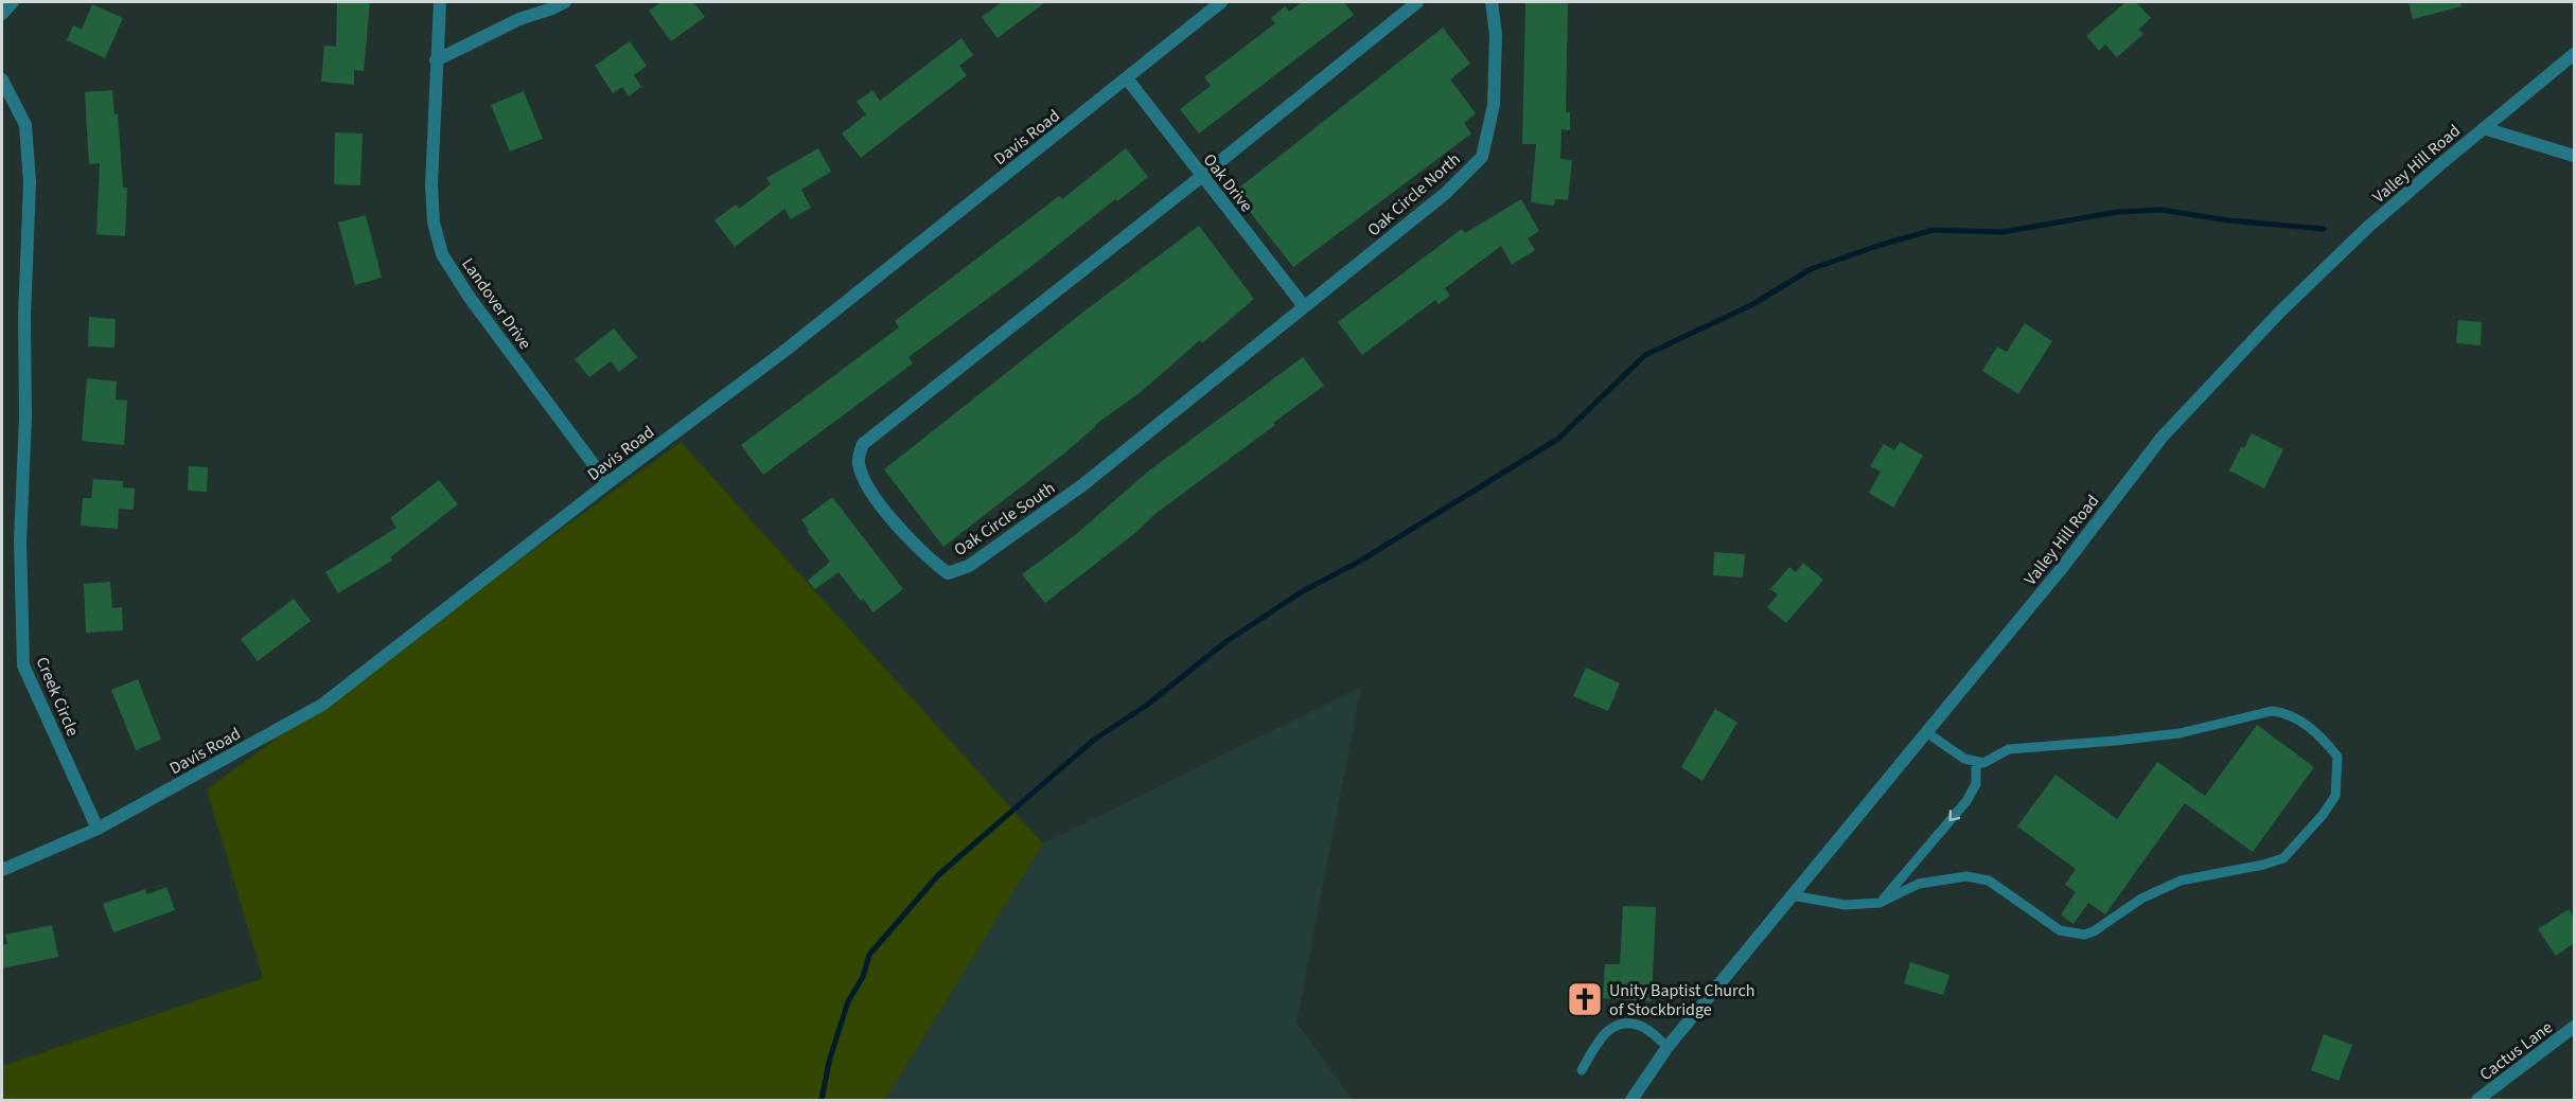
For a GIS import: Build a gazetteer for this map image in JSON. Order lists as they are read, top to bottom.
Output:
{
  "streets": {
    "street": [
      "Davis Road",
      "Valley Hill Road",
      "Oak Drive",
      "Oak Circle North",
      "Landover Drive",
      "Oak Circle South",
      "Creek Circle",
      "Cactus Lane"
    ]
  },
  "crossings": [
    ["Davis Road", "Oak Drive"],
    ["Davis Road", "Landover Drive"],
    ["Davis Road", "Creek Circle"],
    ["Oak Drive", "Oak Circle North"],
    ["Oak Drive", "Oak Circle South"],
    ["Oak Circle North", "Oak Circle South"]
  ],
  "places": {
    "church": ["Unity Baptist Church of Stockbridge"]
  }
}
